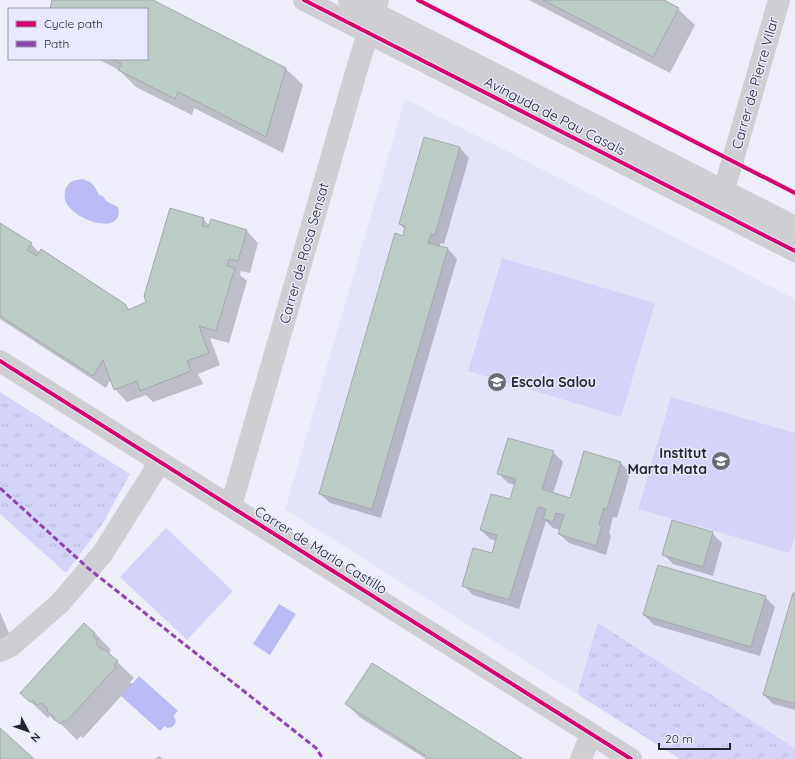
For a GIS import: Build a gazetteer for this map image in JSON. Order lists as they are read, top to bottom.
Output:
{
  "streets": {
    "street": [
      "Carrer de Pierre Vilar",
      "Avinguda de Pau Casals",
      "Carrer de Rosa Sensat",
      "Carrer de Maria Castillo"
    ]
  },
  "crossings": [
    ["Carrer de Pierre Vilar", "Avinguda de Pau Casals"],
    ["Avinguda de Pau Casals", "Carrer de Rosa Sensat"],
    ["Carrer de Rosa Sensat", "Carrer de Maria Castillo"]
  ],
  "places": {
    "school or university": ["Escola Salou", "Institut Marta Mata"]
  },
  "legend": ["Cycle path", "Path"],
  "scale_bar": "20 m",
  "north": "bottom right"
}
